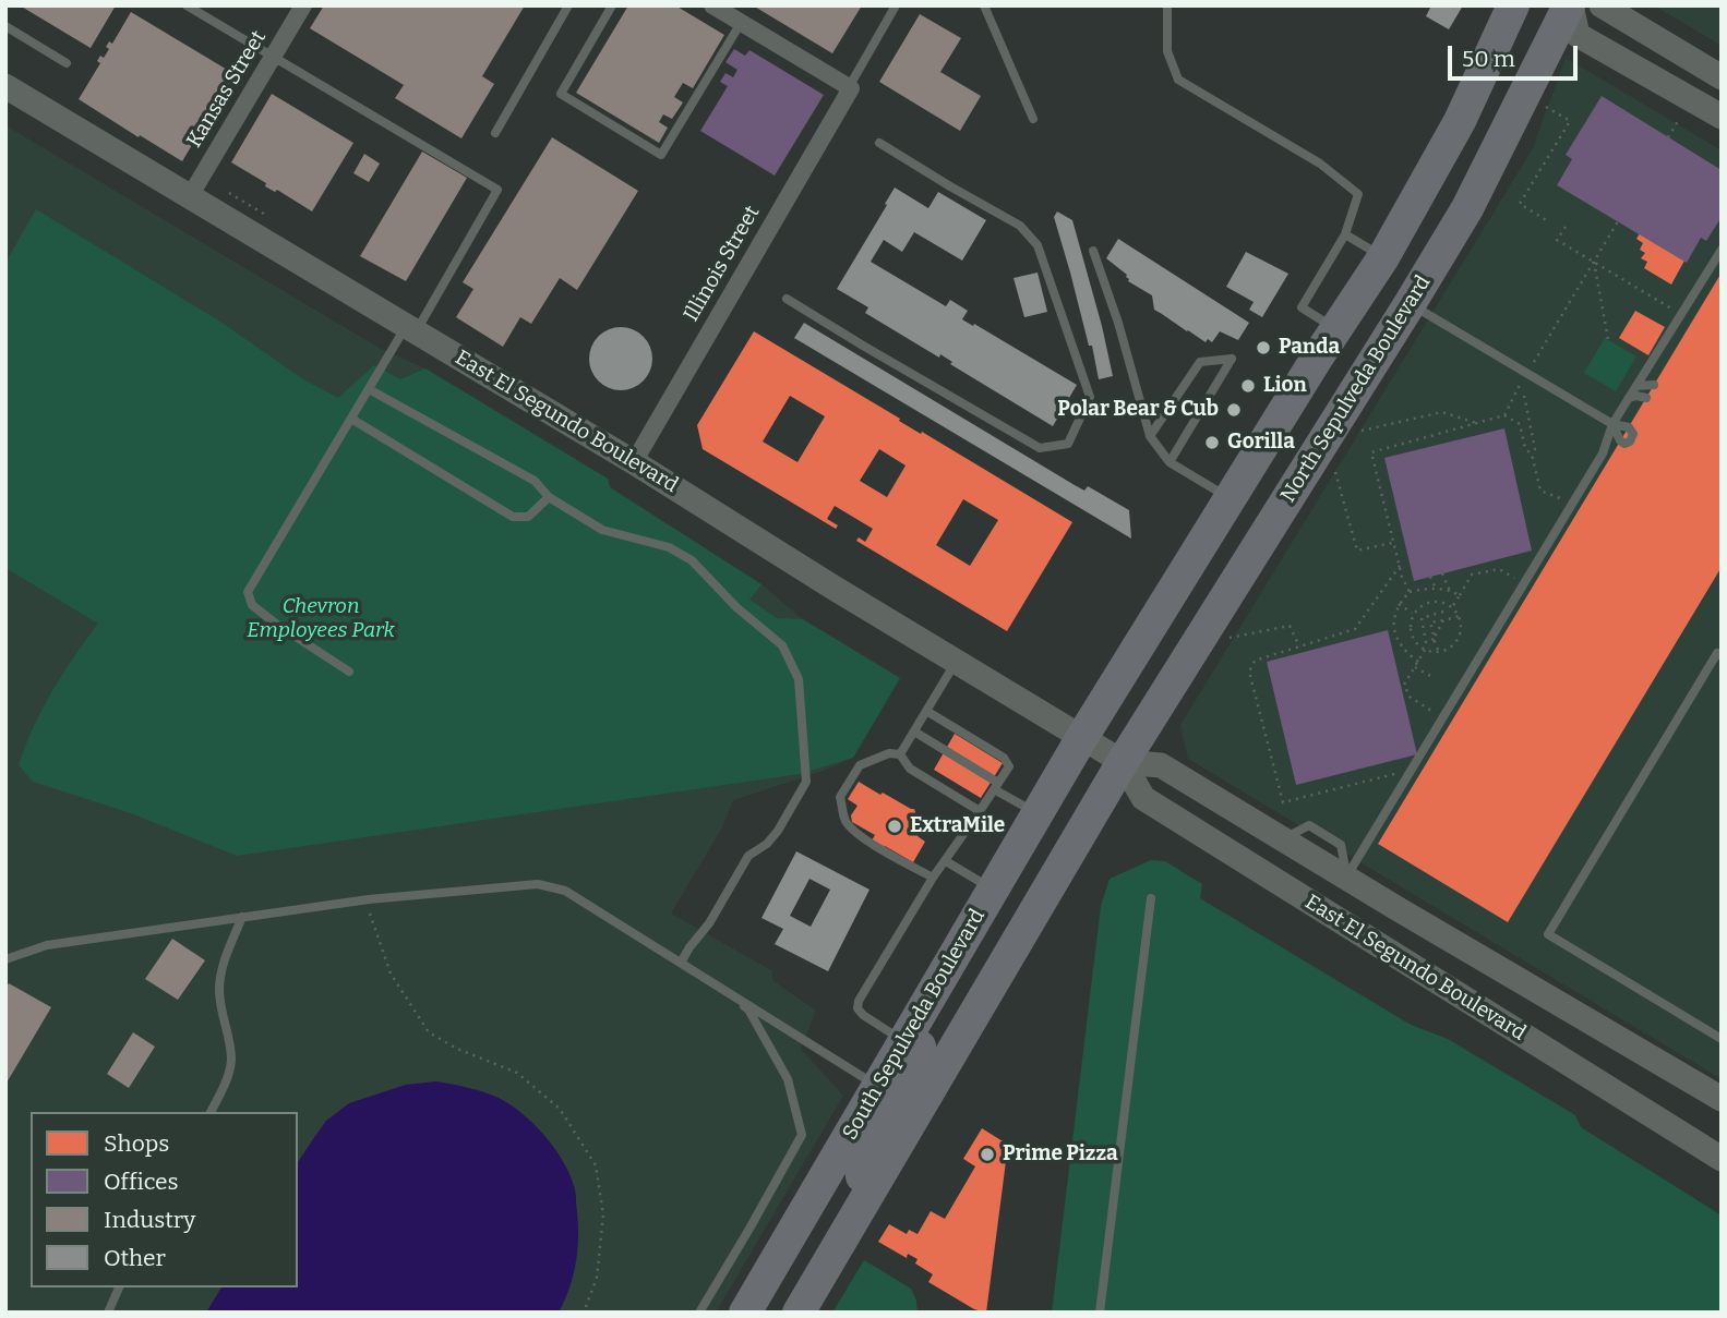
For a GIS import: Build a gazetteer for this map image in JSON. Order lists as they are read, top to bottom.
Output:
{
  "streets": {
    "highway": ["North Sepulveda Boulevard", "South Sepulveda Boulevard"],
    "main road": ["East El Segundo Boulevard"],
    "street": ["Kansas Street", "Illinois Street"]
  },
  "crossings": [
    ["Kansas Street", "East El Segundo Boulevard"],
    ["Illinois Street", "East El Segundo Boulevard"],
    ["North Sepulveda Boulevard", "East El Segundo Boulevard"],
    ["East El Segundo Boulevard", "South Sepulveda Boulevard"]
  ],
  "parks": ["Chevron Employees Park"],
  "places": [
    "Panda",
    "Lion",
    "Polar Bear & Cub",
    "Gorilla",
    "ExtraMile",
    "Prime Pizza"
  ],
  "legend": [
    "Shops",
    "Offices",
    "Industry",
    "Other"
  ],
  "scale_bar": "50 m"
}
